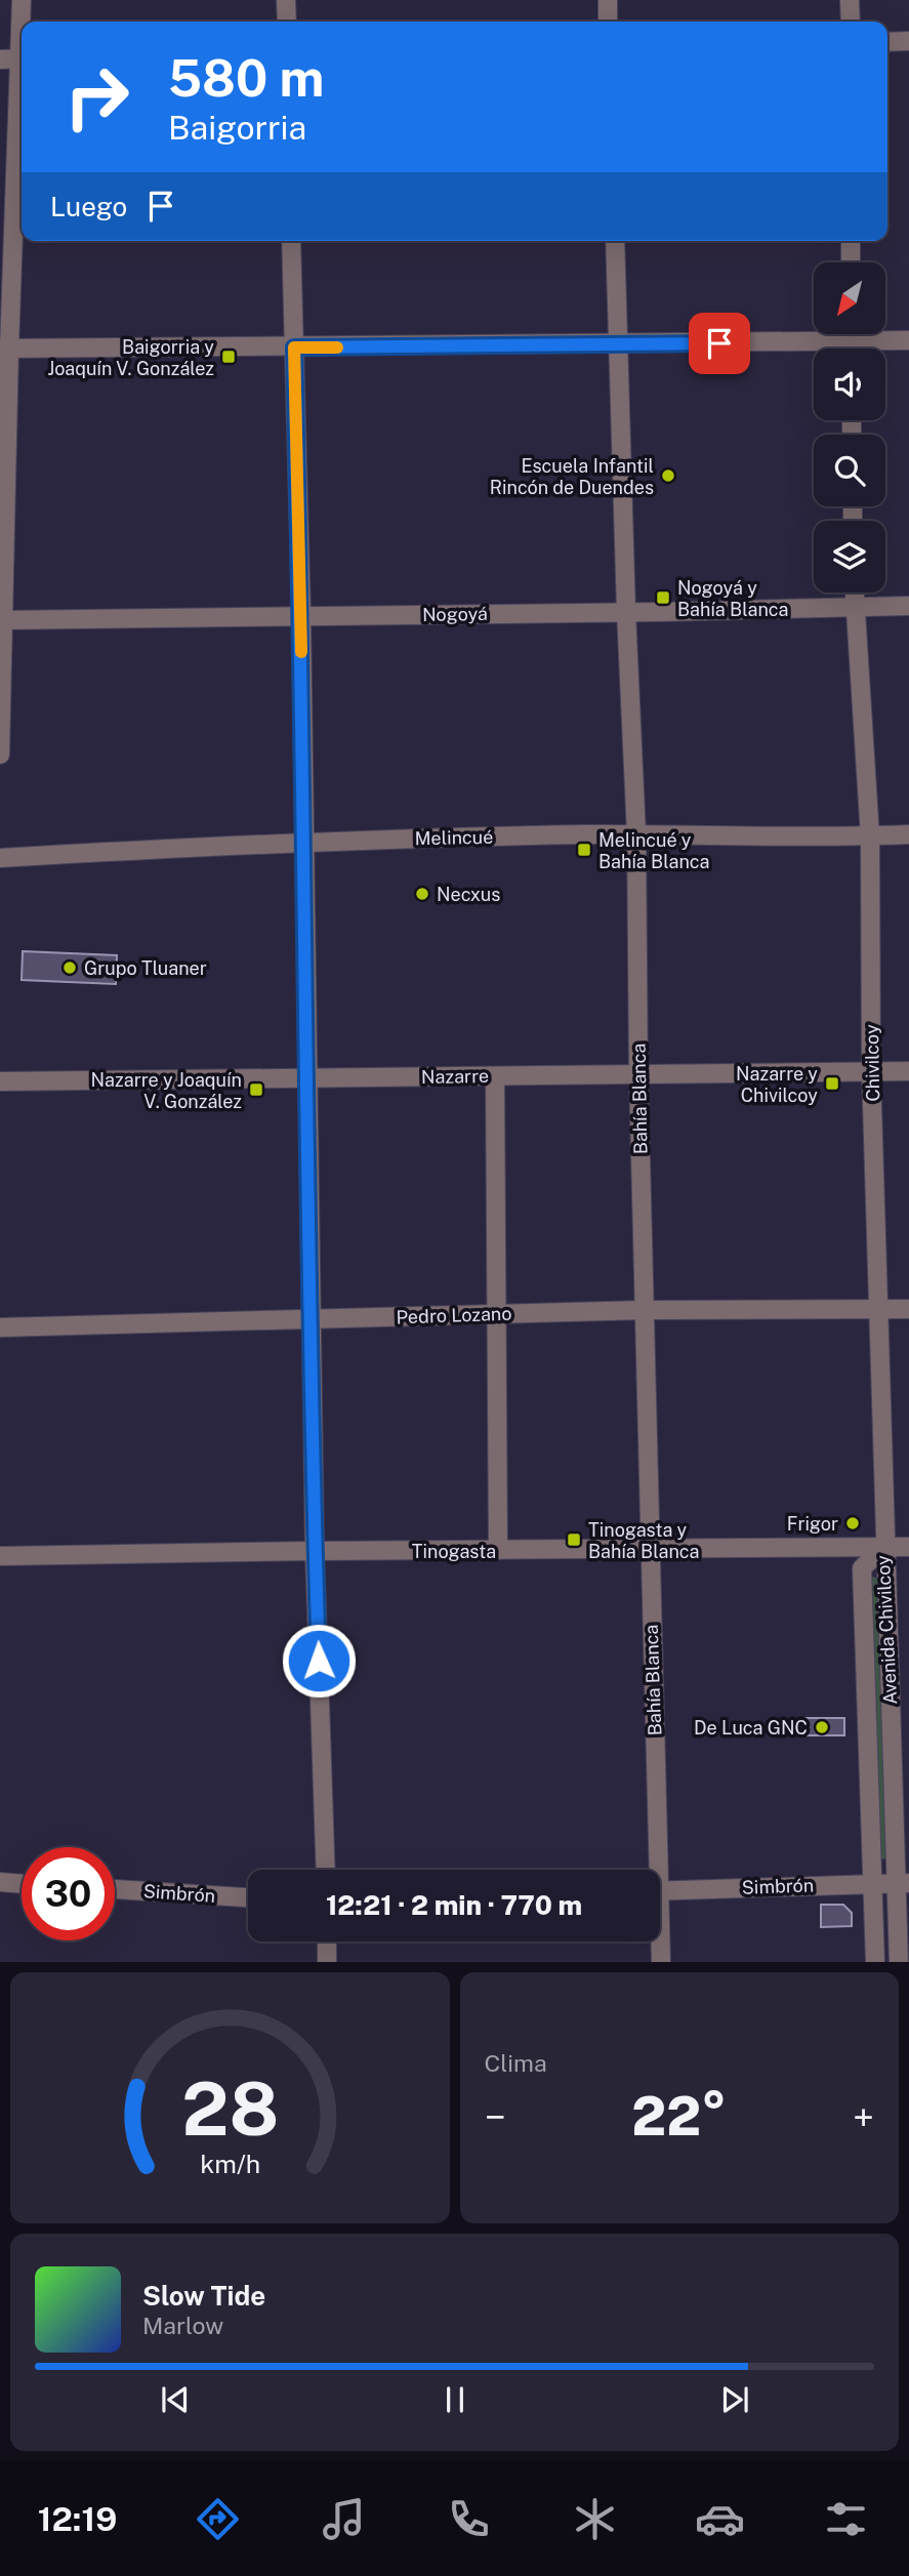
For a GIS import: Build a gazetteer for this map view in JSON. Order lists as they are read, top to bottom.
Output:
{
  "streets": {
    "street": [
      "Nogoyá",
      "Melincué",
      "Chivilcoy",
      "Nazarre",
      "Bahía Blanca",
      "Pedro Lozano",
      "Tinogasta",
      "Avenida Chivilcoy",
      "Simbrón"
    ]
  },
  "crossings": [
    ["Nogoyá", "Chivilcoy"],
    ["Nogoyá", "Bahía Blanca"],
    ["Melincué", "Chivilcoy"],
    ["Melincué", "Bahía Blanca"],
    ["Chivilcoy", "Nazarre"],
    ["Chivilcoy", "Pedro Lozano"],
    ["Chivilcoy", "Tinogasta"],
    ["Chivilcoy", "Avenida Chivilcoy"],
    ["Nazarre", "Bahía Blanca"],
    ["Bahía Blanca", "Pedro Lozano"],
    ["Bahía Blanca", "Tinogasta"],
    ["Tinogasta", "Avenida Chivilcoy"],
    ["Avenida Chivilcoy", "Simbrón"]
  ],
  "places": {
    "transit": [
      "Baigorria y Joaquín V. González",
      "Nogoyá y Bahía Blanca",
      "Melincué y Bahía Blanca",
      "Nazarre y Chivilcoy",
      "Nazarre y Joaquín V. González",
      "Tinogasta y Bahía Blanca"
    ],
    "other": [
      "Escuela Infantil Rincón de Duendes",
      "Necxus",
      "Grupo Tluaner",
      "Frigor",
      "De Luca GNC"
    ]
  },
  "north": "bottom left",
  "page": {
    "turn": ["580 m", "Baigorria"],
    "then": "Luego",
    "limit": "30",
    "trip": "12:21 · 2 min · 770 m",
    "tile": "Clima",
    "heat": ["−", "22°", "+"],
    "song": ["Slow Tide", "Marlow"],
    "tabs": "12:19",
    "gauge": ["28", "km/h"]
  }
}
